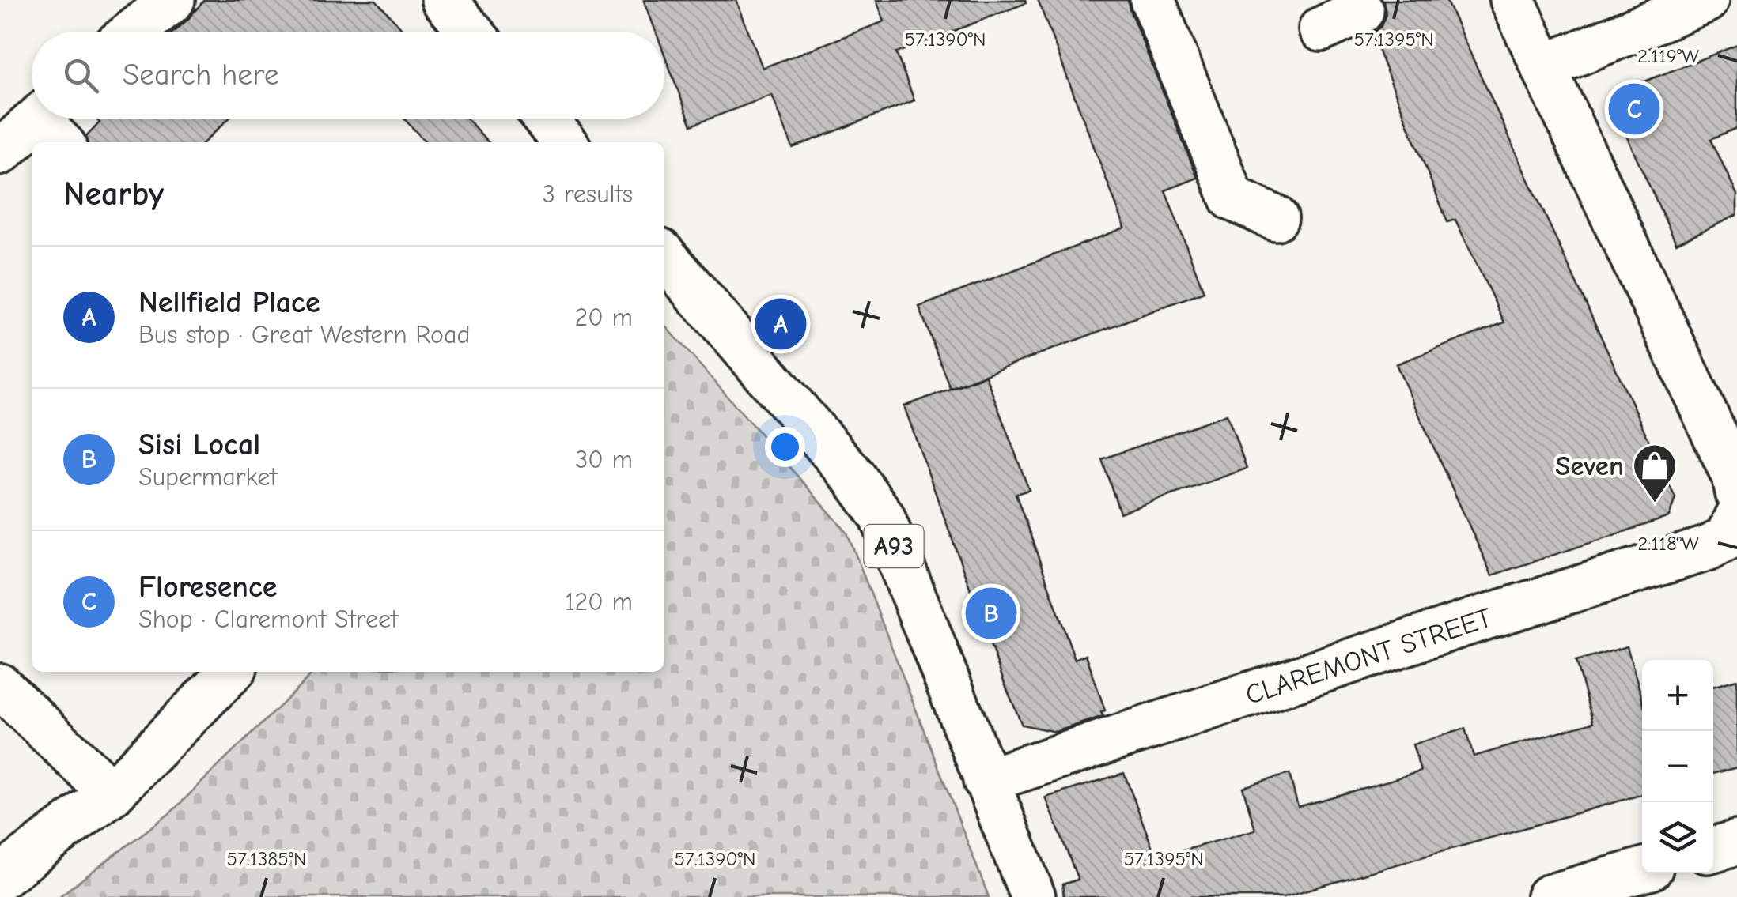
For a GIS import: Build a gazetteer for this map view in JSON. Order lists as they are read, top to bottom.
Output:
{
  "streets": {
    "street": ["A93", "CLAREMONT STREET"]
  },
  "crossings": [
    ["A93", "CLAREMONT STREET"]
  ],
  "places": {
    "shop": ["Seven"]
  },
  "page": {
    "search": "Search here",
    "pins": ["C", "A", "B"],
    "heading": ["Nearby", "3 results"],
    "list": [
      {
        "mark": "A",
        "name": "Nellfield Place",
        "note": "Bus stop · Great Western Road",
        "value": "20 m"
      },
      {
        "mark": "B",
        "name": "Sisi Local",
        "note": "Supermarket",
        "value": "30 m"
      },
      {
        "mark": "C",
        "name": "Floresence",
        "note": "Shop · Claremont Street",
        "value": "120 m"
      }
    ],
    "map_buttons": ["+", "−"]
  },
  "coordinates": [
    "57.1390°N",
    "57.1395°N",
    "2.119°W",
    "2.118°W",
    "57.1385°N"
  ]
}
